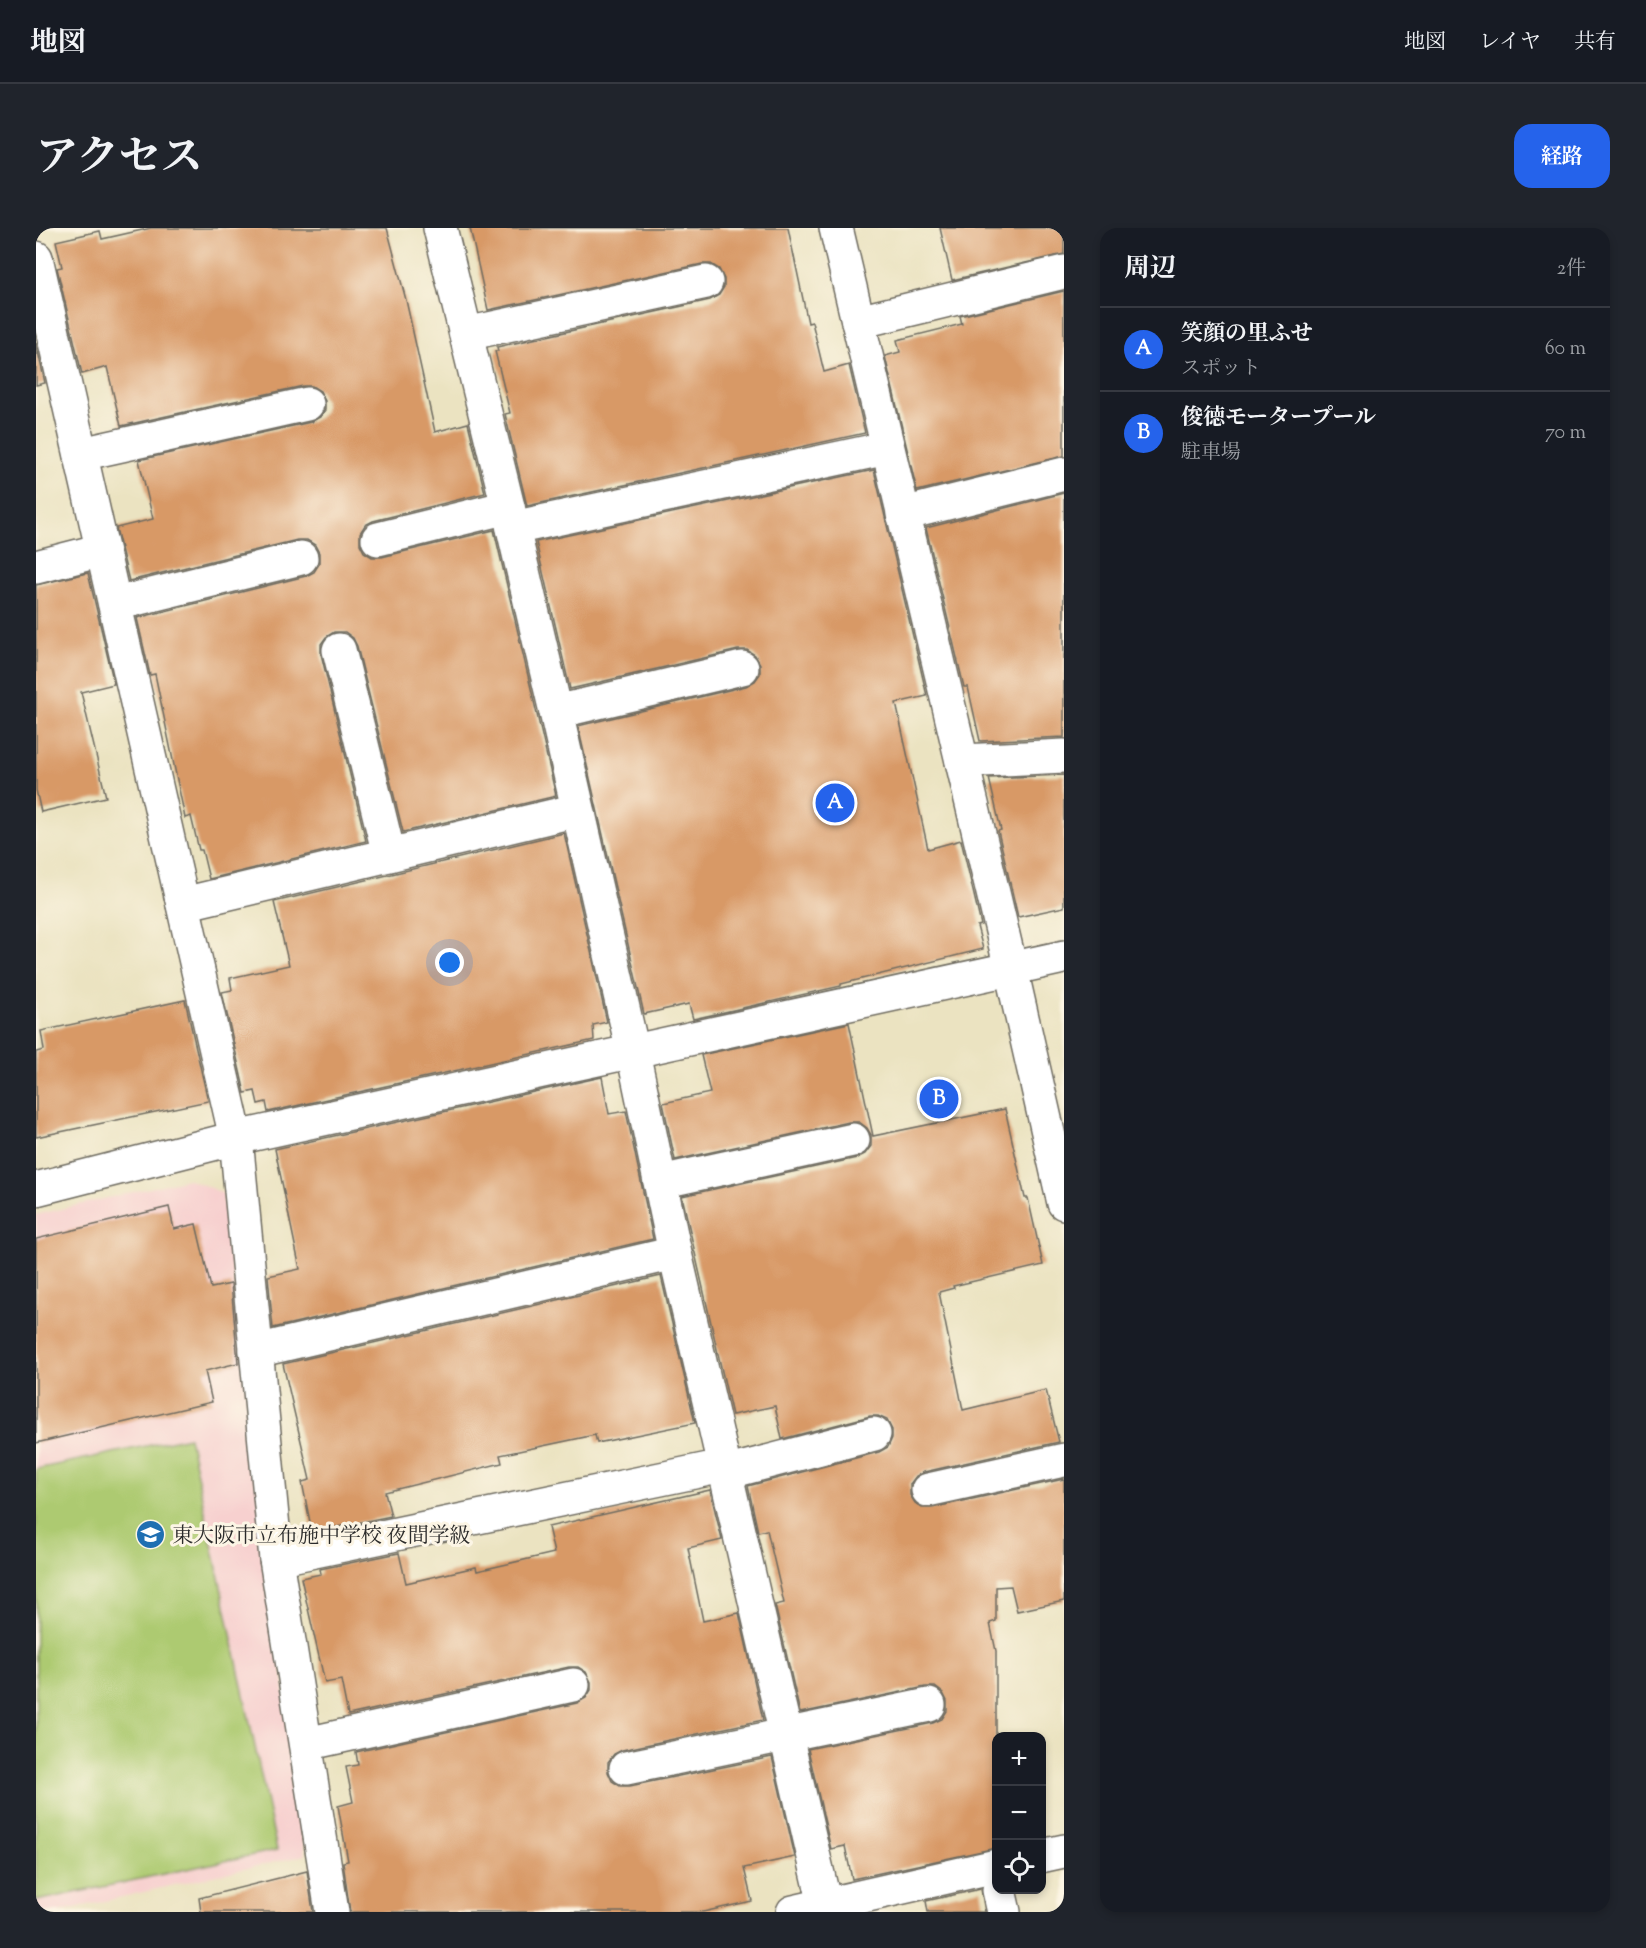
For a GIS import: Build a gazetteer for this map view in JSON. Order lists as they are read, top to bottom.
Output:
{
  "places": {
    "school or university": ["東大阪市立布施中学校 夜間学級"]
  },
  "page": {
    "header": "地図",
    "nav": ["地図", "レイヤ", "共有"],
    "title": "アクセス",
    "buttons": "経路",
    "heading": ["周辺", "2件"],
    "list": [
      {
        "mark": "A",
        "name": "笑顔の里ふせ",
        "note": "スポット",
        "value": "60 m"
      },
      {
        "mark": "B",
        "name": "俊徳モータープール",
        "note": "駐車場",
        "value": "70 m"
      }
    ],
    "pins": ["A", "B"],
    "map_buttons": ["+", "−"]
  }
}
